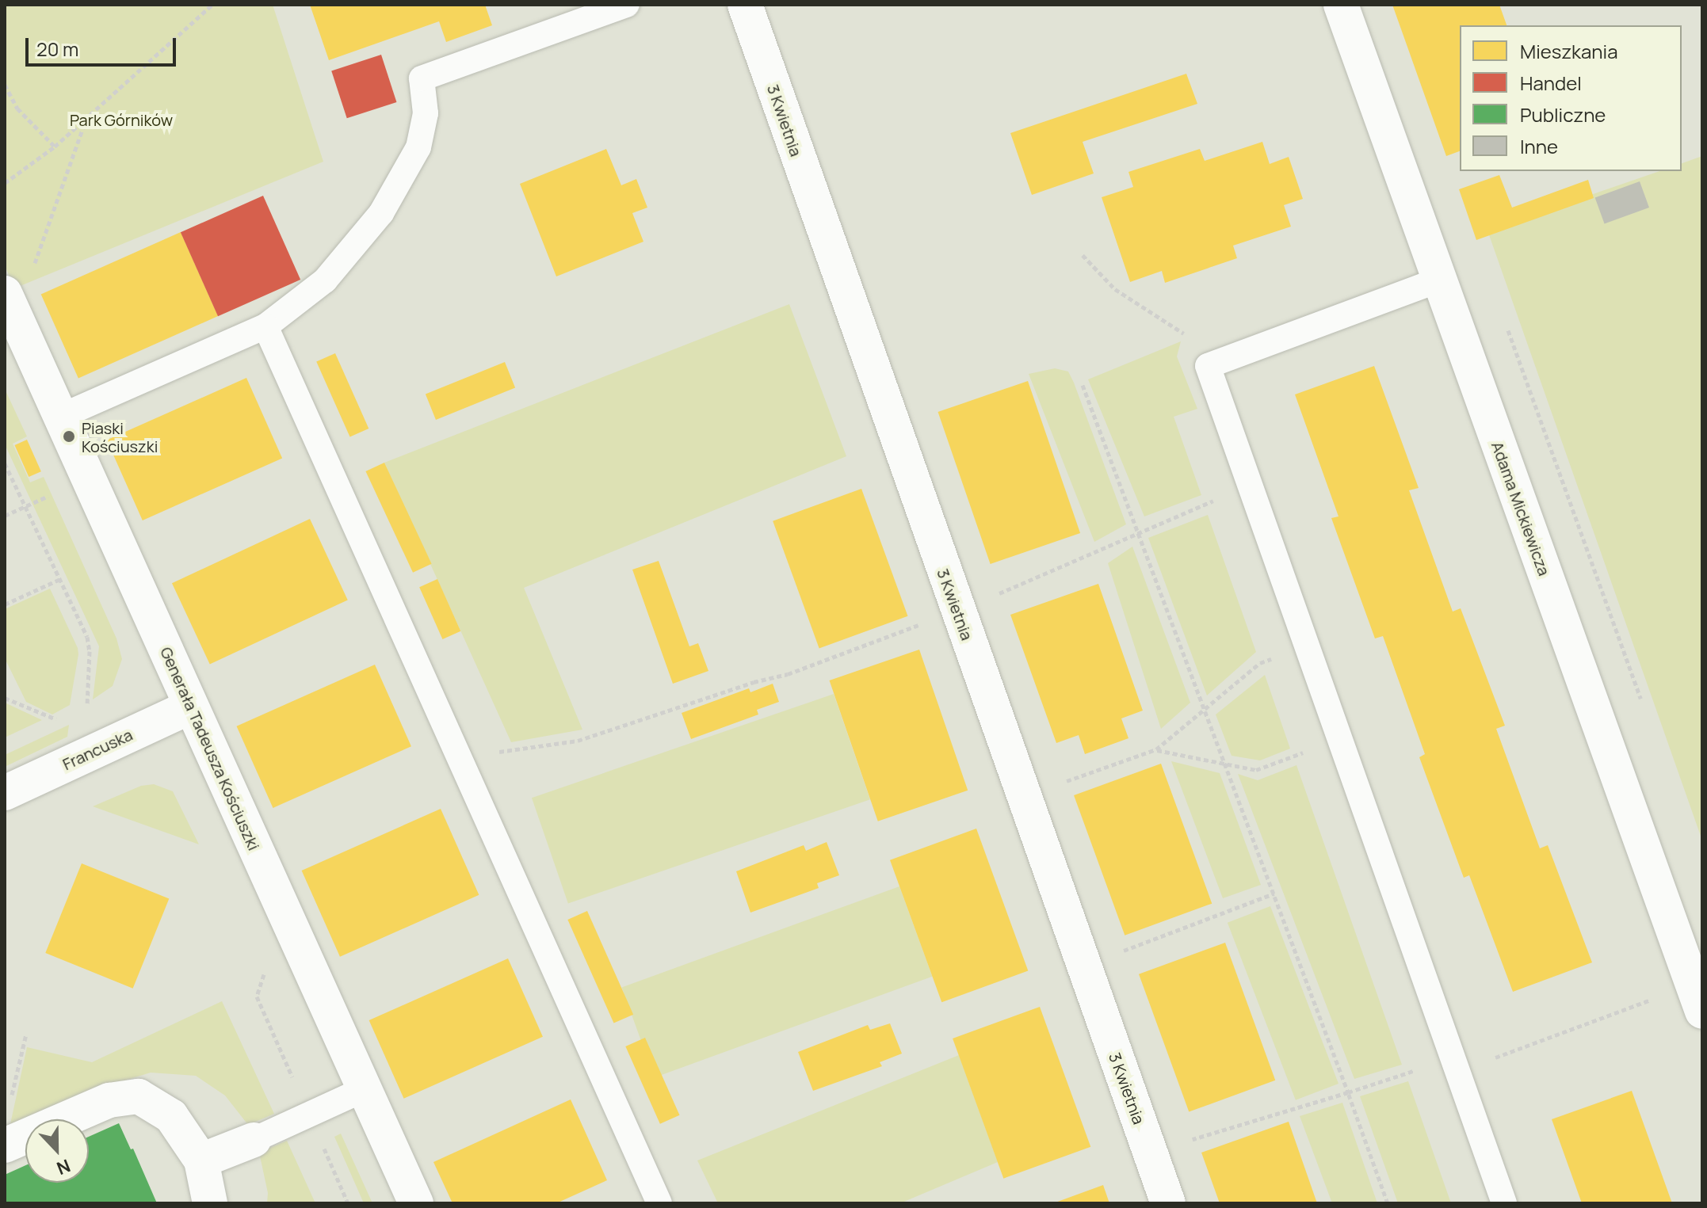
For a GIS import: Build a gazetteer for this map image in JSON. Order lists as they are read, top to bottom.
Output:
{
  "streets": {
    "street": [
      "3 Kwietnia",
      "Adama Mickiewicza",
      "Generała Tadeusza Kościuszki",
      "Francuska"
    ]
  },
  "crossings": [
    ["Generała Tadeusza Kościuszki", "Francuska"]
  ],
  "parks": ["Park Górników"],
  "places": ["Piaski Kościuszki"],
  "legend": [
    "Mieszkania",
    "Handel",
    "Publiczne",
    "Inne"
  ],
  "scale_bar": "20 m",
  "north": "bottom"
}
